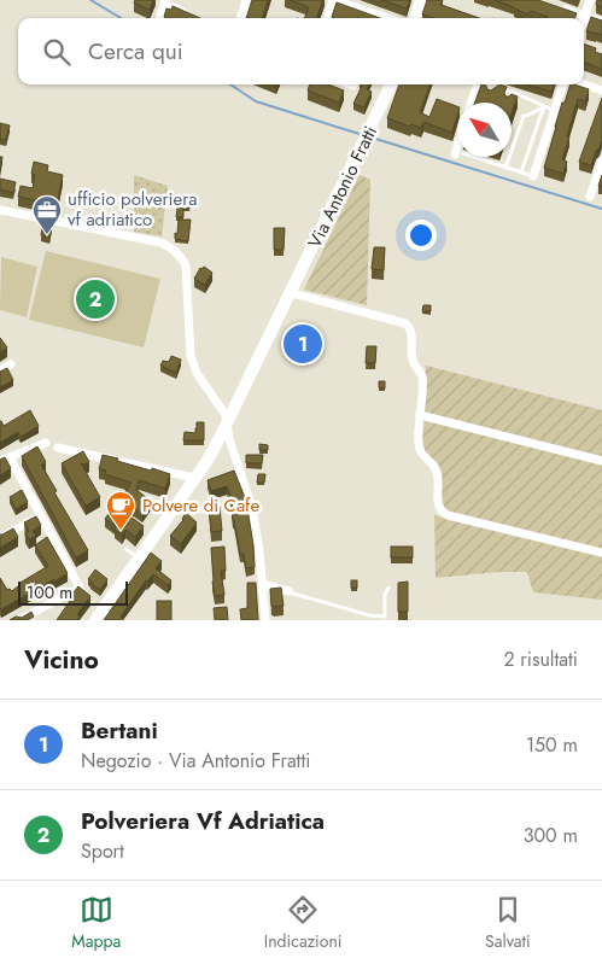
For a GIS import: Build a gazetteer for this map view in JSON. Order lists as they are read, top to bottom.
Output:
{
  "streets": {
    "street": ["Via Antonio Fratti"]
  },
  "places": {
    "office": ["ufficio polveriera vf adriatico"],
    "cafe": ["Polvere di Cafe"]
  },
  "scale_bar": "100 m",
  "north": "top left",
  "page": {
    "search": "Cerca qui",
    "pins": ["2", "1"],
    "scale": "100 m",
    "heading": ["Vicino", "2 risultati"],
    "list": [
      {
        "mark": "1",
        "name": "Bertani",
        "note": "Negozio · Via Antonio Fratti",
        "value": "150 m"
      },
      {
        "mark": "2",
        "name": "Polveriera Vf Adriatica",
        "note": "Sport",
        "value": "300 m"
      }
    ],
    "nav": ["Mappa", "Indicazioni", "Salvati"]
  }
}
